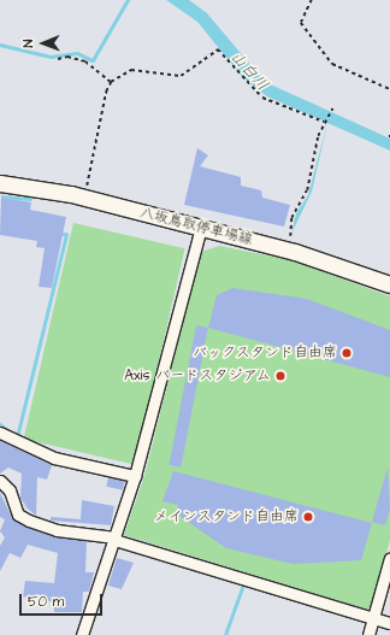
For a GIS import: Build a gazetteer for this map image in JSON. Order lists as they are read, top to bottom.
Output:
{
  "streets": {
    "main road": ["八坂鳥取停車場線"]
  },
  "water": ["山白川"],
  "places": ["バックスタンド自由席", "Axis バードスタジアム", "メインスタンド自由席"],
  "scale_bar": "50 m",
  "north": "left"
}
